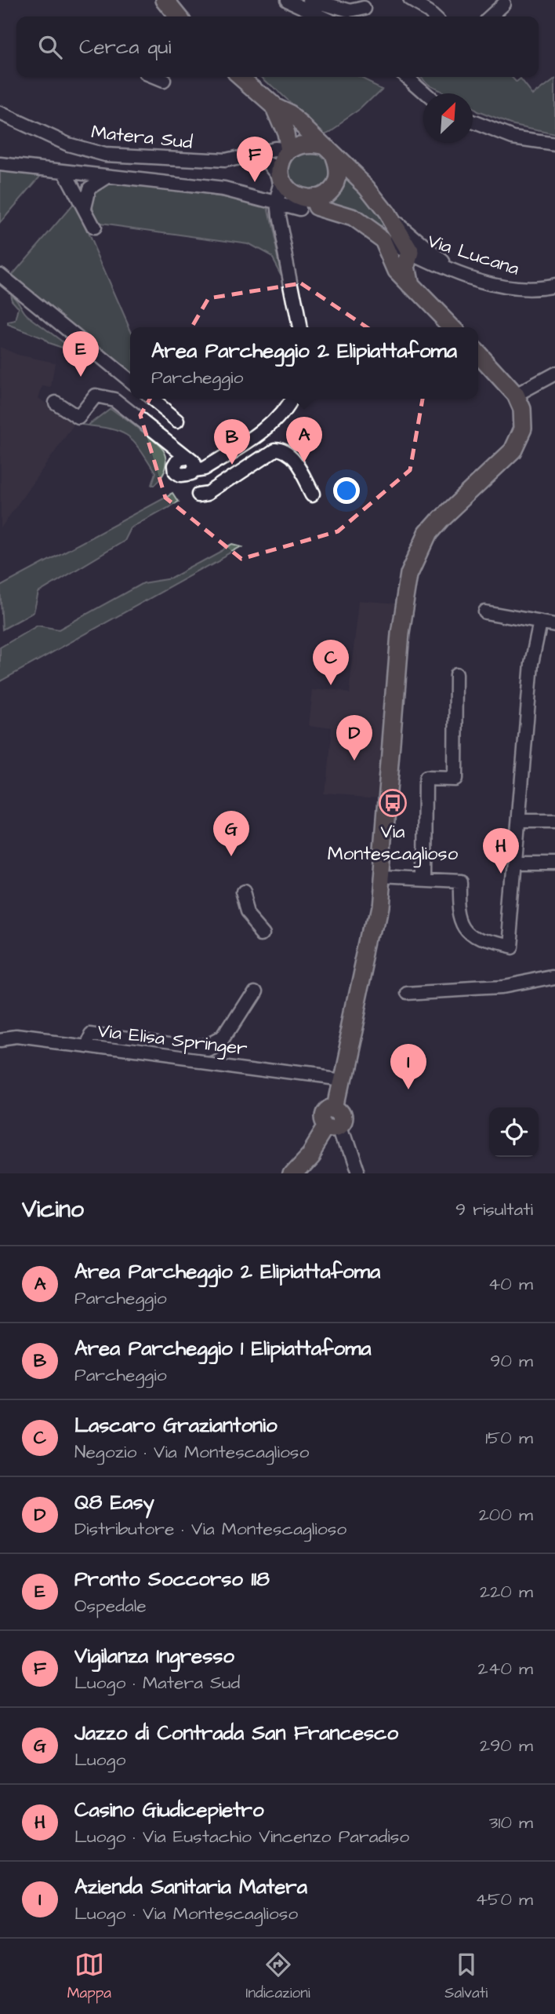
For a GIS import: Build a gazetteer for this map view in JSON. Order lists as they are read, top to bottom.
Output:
{
  "streets": {
    "street": ["Matera Sud", "Via Lucana", "Via Elisa Springer"]
  },
  "places": {
    "bus stop": ["Via Montescaglioso"]
  },
  "north": "top right",
  "page": {
    "search": "Cerca qui",
    "pins": [
      "F",
      "E",
      "A",
      "B",
      "C",
      "D",
      "G",
      "H",
      "I"
    ],
    "popup": ["Area Parcheggio 2 Elipiattafoma", "Parcheggio"],
    "heading": ["Vicino", "9 risultati"],
    "list": [
      {
        "mark": "A",
        "name": "Area Parcheggio 2 Elipiattafoma",
        "note": "Parcheggio",
        "value": "40 m"
      },
      {
        "mark": "B",
        "name": "Area Parcheggio 1 Elipiattafoma",
        "note": "Parcheggio",
        "value": "90 m"
      },
      {
        "mark": "C",
        "name": "Lascaro Graziantonio",
        "note": "Negozio · Via Montescaglioso",
        "value": "150 m"
      },
      {
        "mark": "D",
        "name": "Q8 Easy",
        "note": "Distributore · Via Montescaglioso",
        "value": "200 m"
      },
      {
        "mark": "E",
        "name": "Pronto Soccorso 118",
        "note": "Ospedale",
        "value": "220 m"
      },
      {
        "mark": "F",
        "name": "Vigilanza Ingresso",
        "note": "Luogo · Matera Sud",
        "value": "240 m"
      },
      {
        "mark": "G",
        "name": "Jazzo di Contrada San Francesco",
        "note": "Luogo",
        "value": "290 m"
      },
      {
        "mark": "H",
        "name": "Casino Giudicepietro",
        "note": "Luogo · Via Eustachio Vincenzo Paradiso",
        "value": "310 m"
      },
      {
        "mark": "I",
        "name": "Azienda Sanitaria Matera",
        "note": "Luogo · Via Montescaglioso",
        "value": "450 m"
      }
    ],
    "nav": ["Mappa", "Indicazioni", "Salvati"]
  }
}
